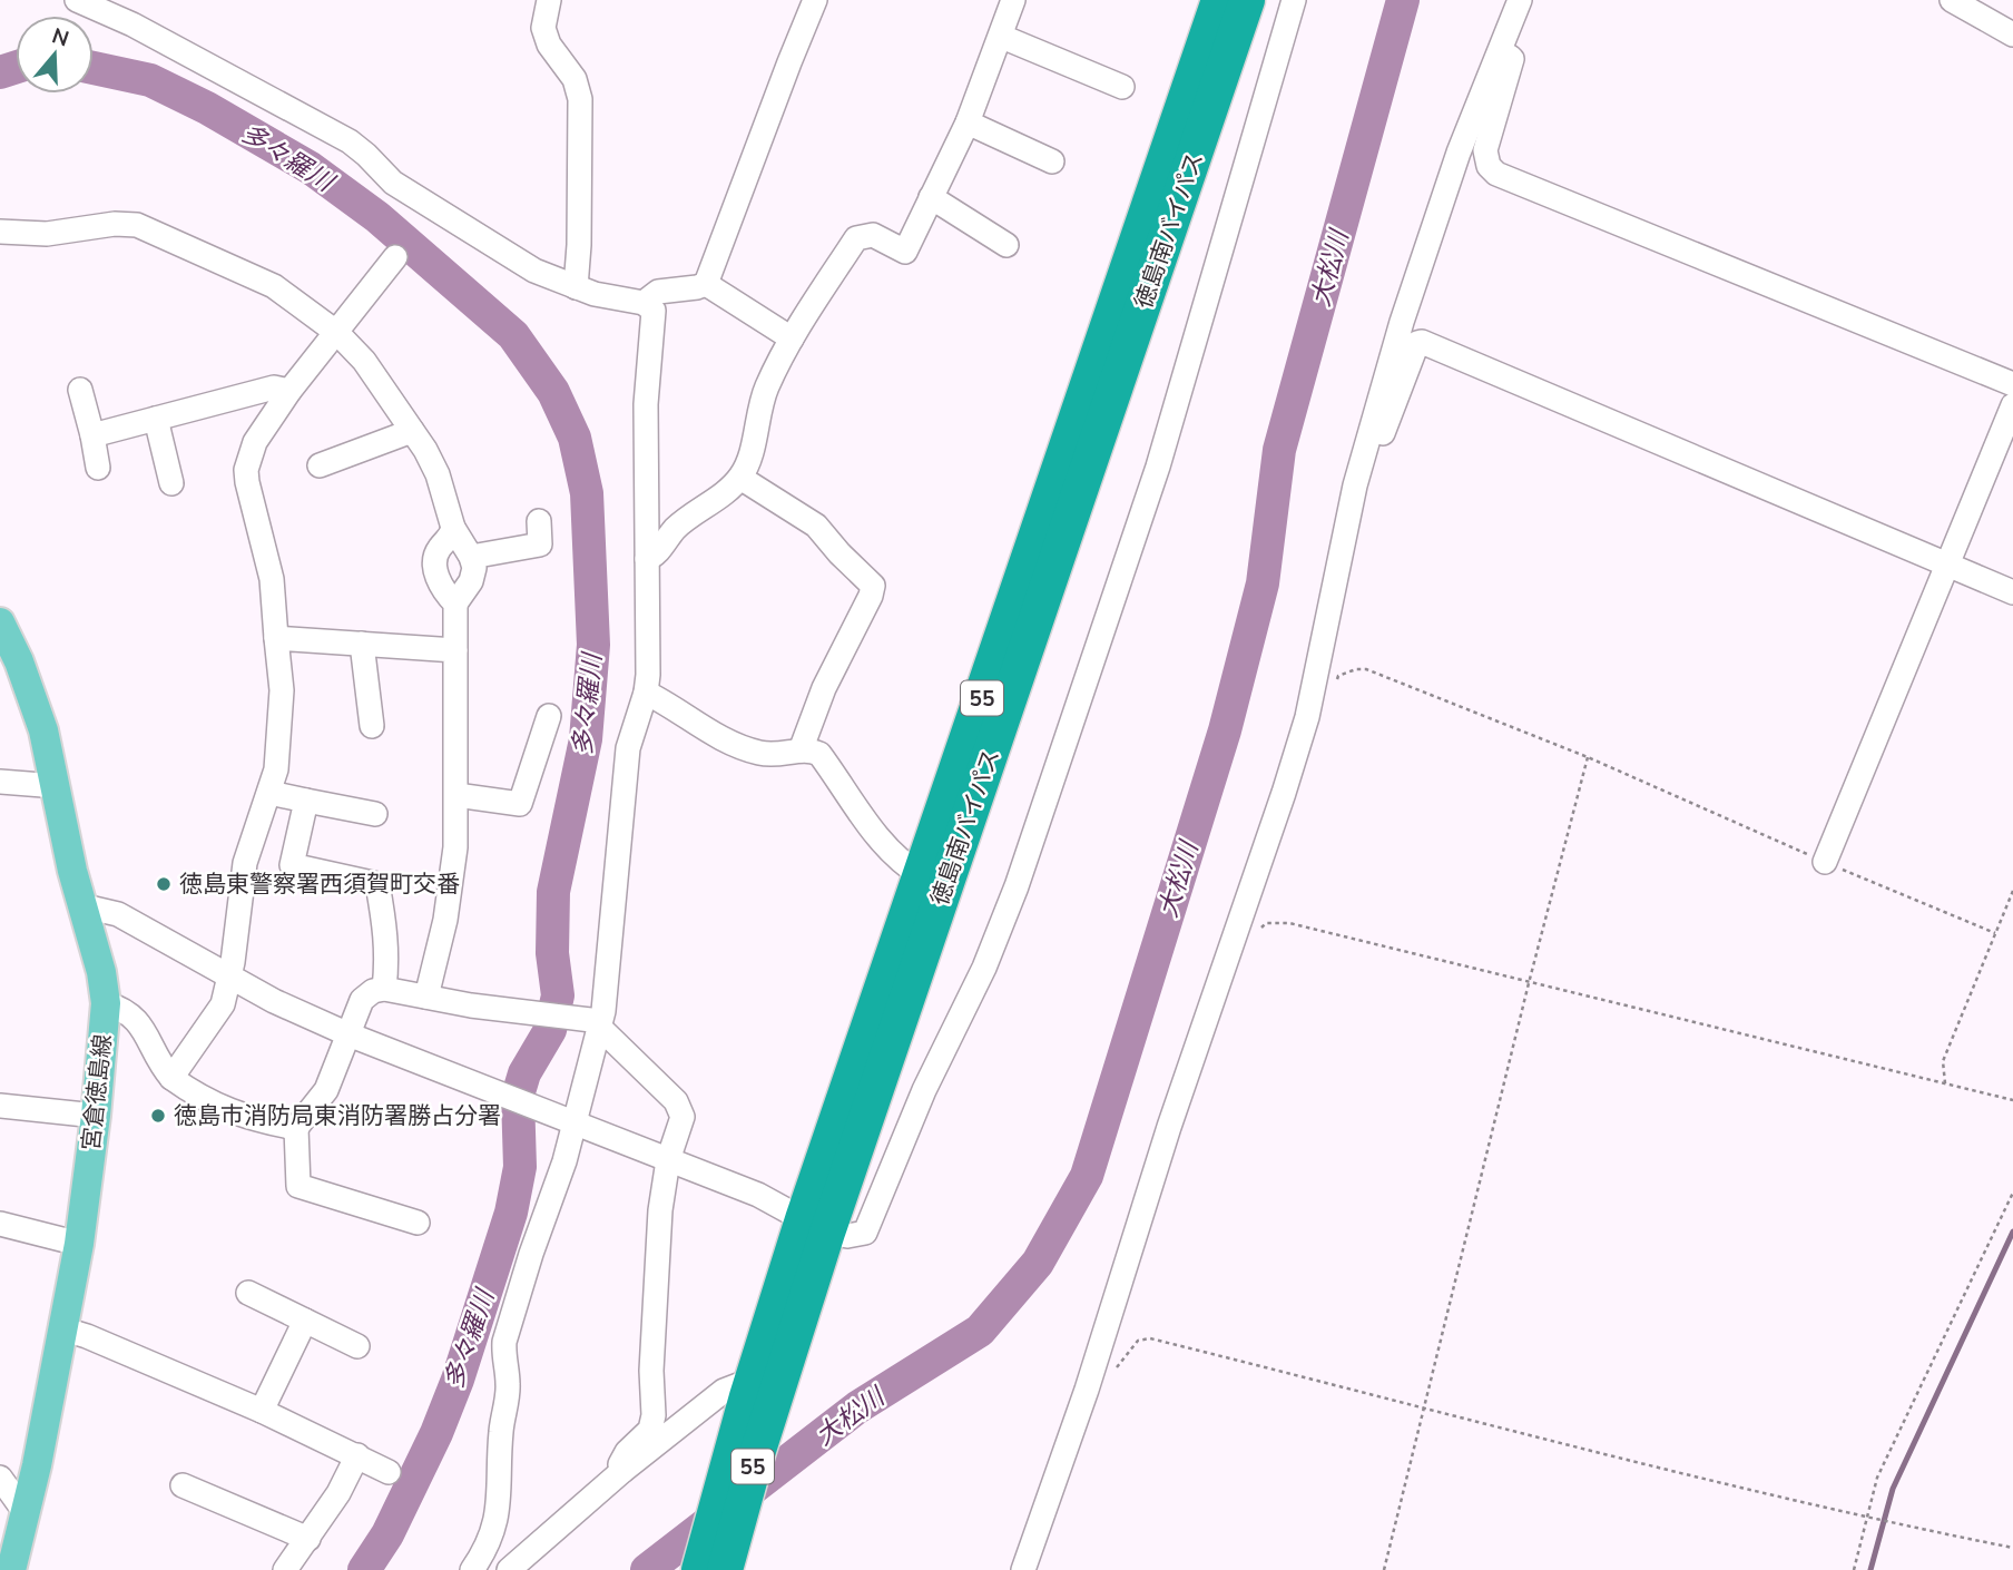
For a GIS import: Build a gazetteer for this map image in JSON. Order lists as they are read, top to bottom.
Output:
{
  "streets": {
    "highway": ["徳島南バイパス", "55"],
    "main road": ["宮倉徳島線"]
  },
  "water": ["多々羅川", "大松川"],
  "places": ["徳島東警察署西須賀町交番", "徳島市消防局東消防署勝占分署"],
  "north": "top"
}
